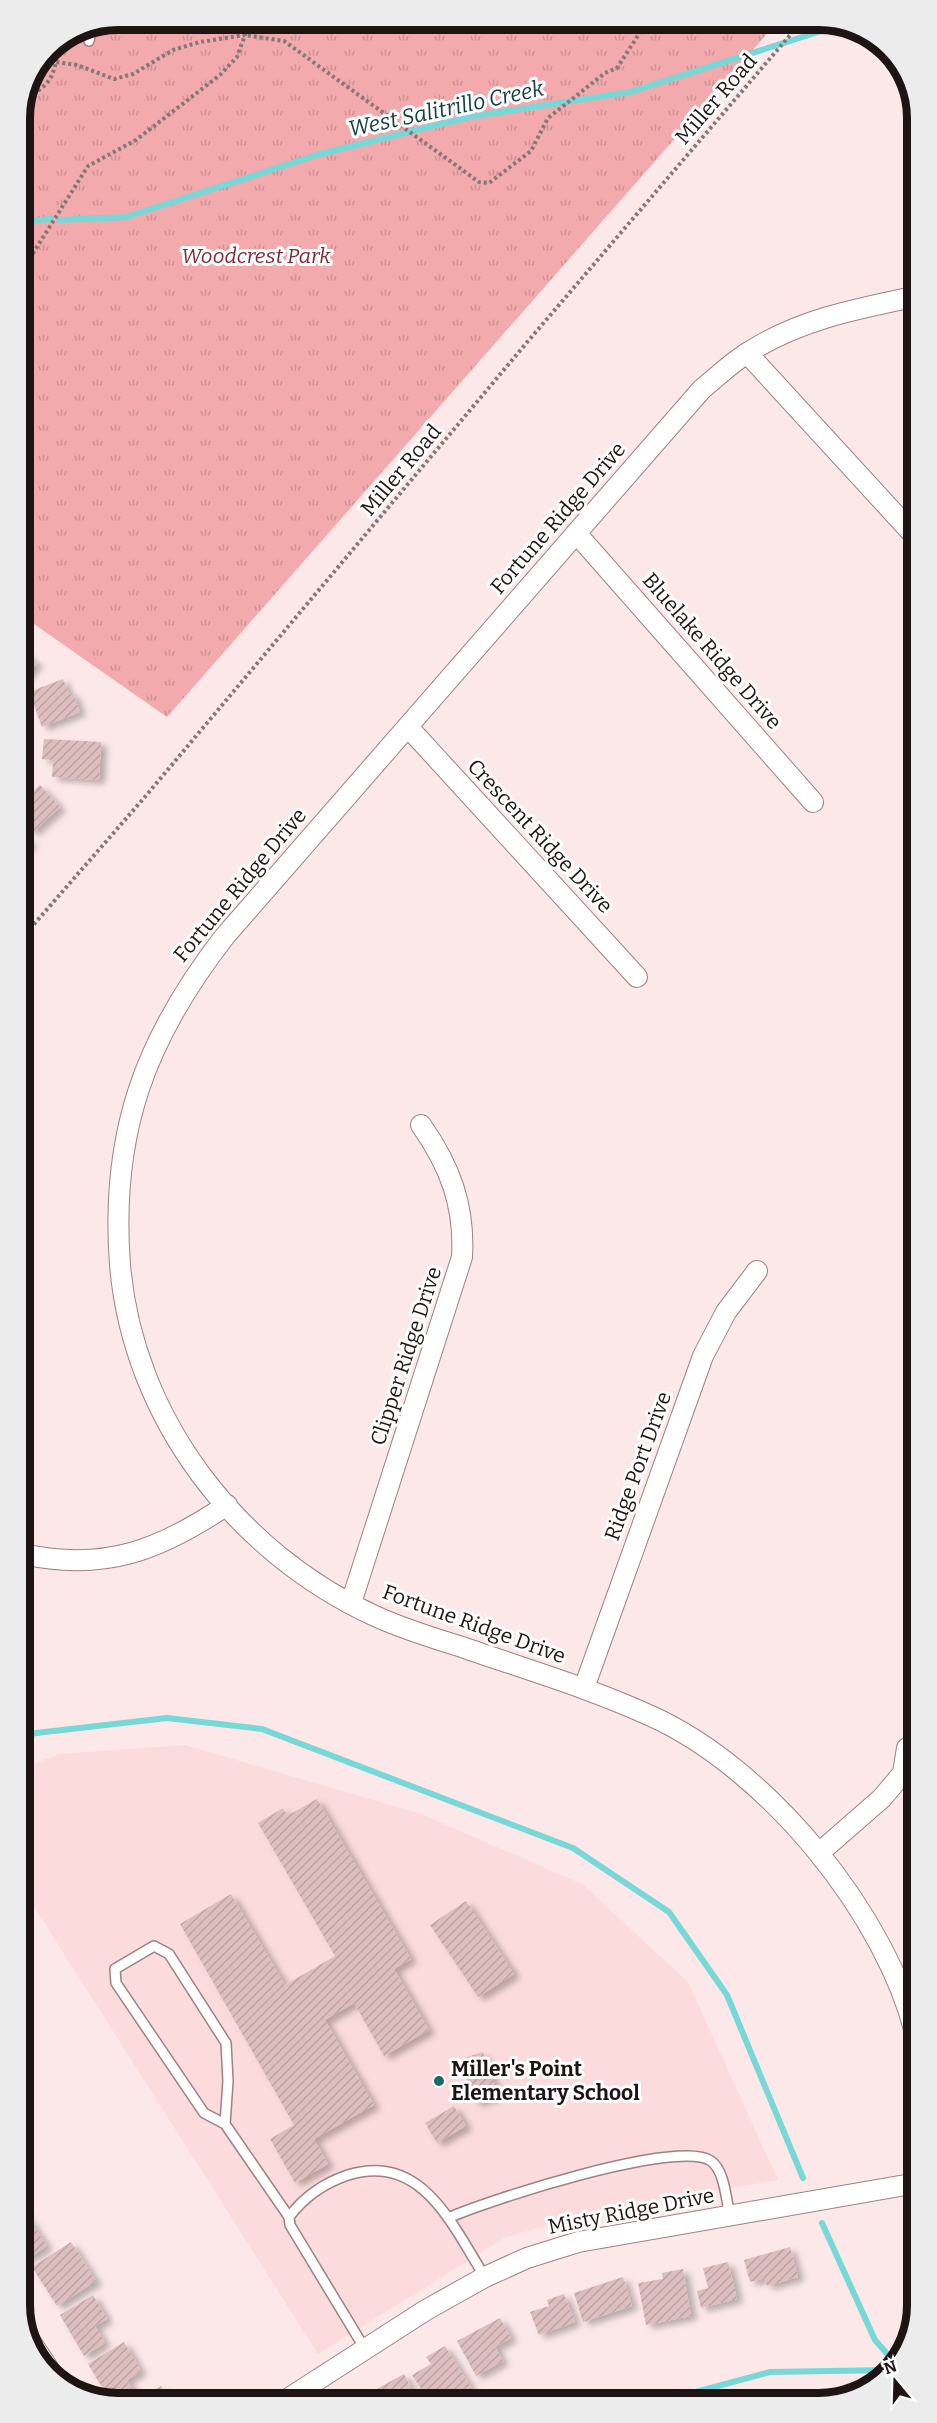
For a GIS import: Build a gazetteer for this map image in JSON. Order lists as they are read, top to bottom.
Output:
{
  "streets": {
    "street": [
      "Fortune Ridge Drive",
      "Bluelake Ridge Drive",
      "Crescent Ridge Drive",
      "Clipper Ridge Drive",
      "Ridge Port Drive",
      "Misty Ridge Drive"
    ],
    "path": ["Miller Road"]
  },
  "crossings": [
    ["Fortune Ridge Drive", "Bluelake Ridge Drive"],
    ["Fortune Ridge Drive", "Crescent Ridge Drive"],
    ["Fortune Ridge Drive", "Clipper Ridge Drive"],
    ["Fortune Ridge Drive", "Ridge Port Drive"]
  ],
  "water": ["West Salitrillo Creek"],
  "parks": ["Woodcrest Park"],
  "places": ["Miller's Point Elementary School"],
  "north": "top"
}
